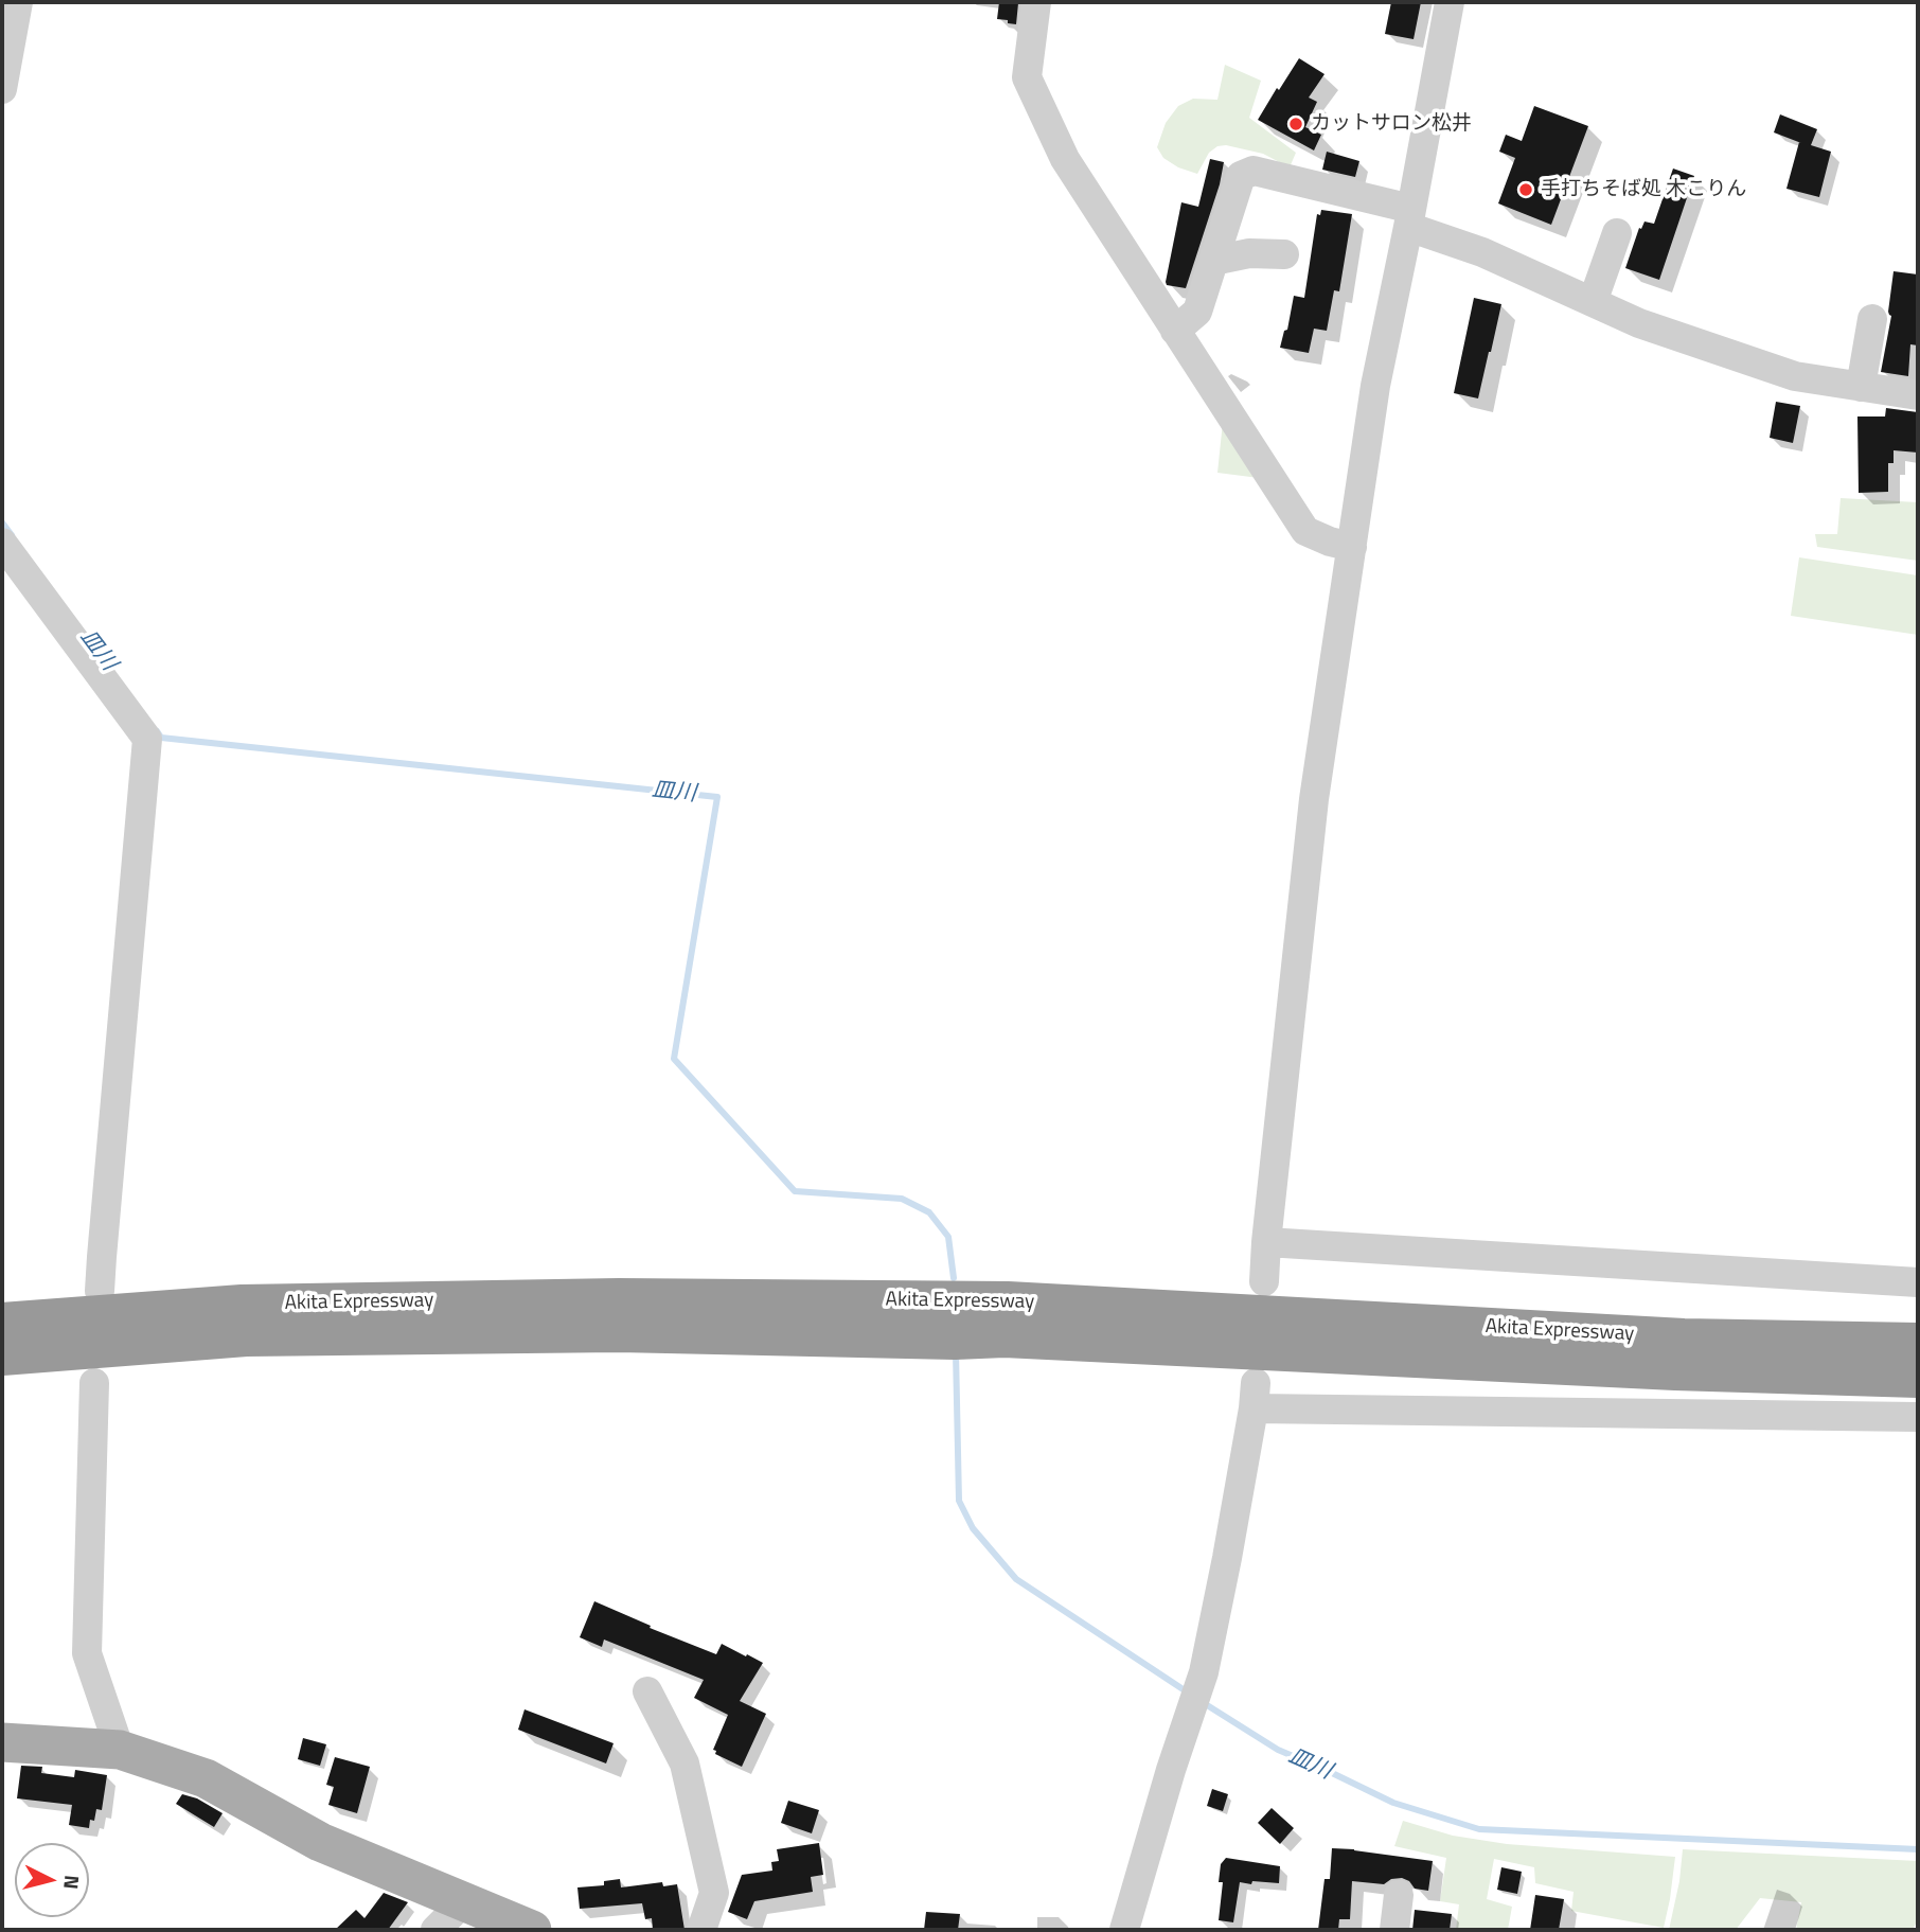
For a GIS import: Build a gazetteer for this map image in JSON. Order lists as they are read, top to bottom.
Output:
{
  "streets": {
    "highway": ["Akita Expressway"]
  },
  "water": ["皿川"],
  "places": ["カットサロン松井", "手打ちそば処 木こりん"],
  "north": "right"
}
